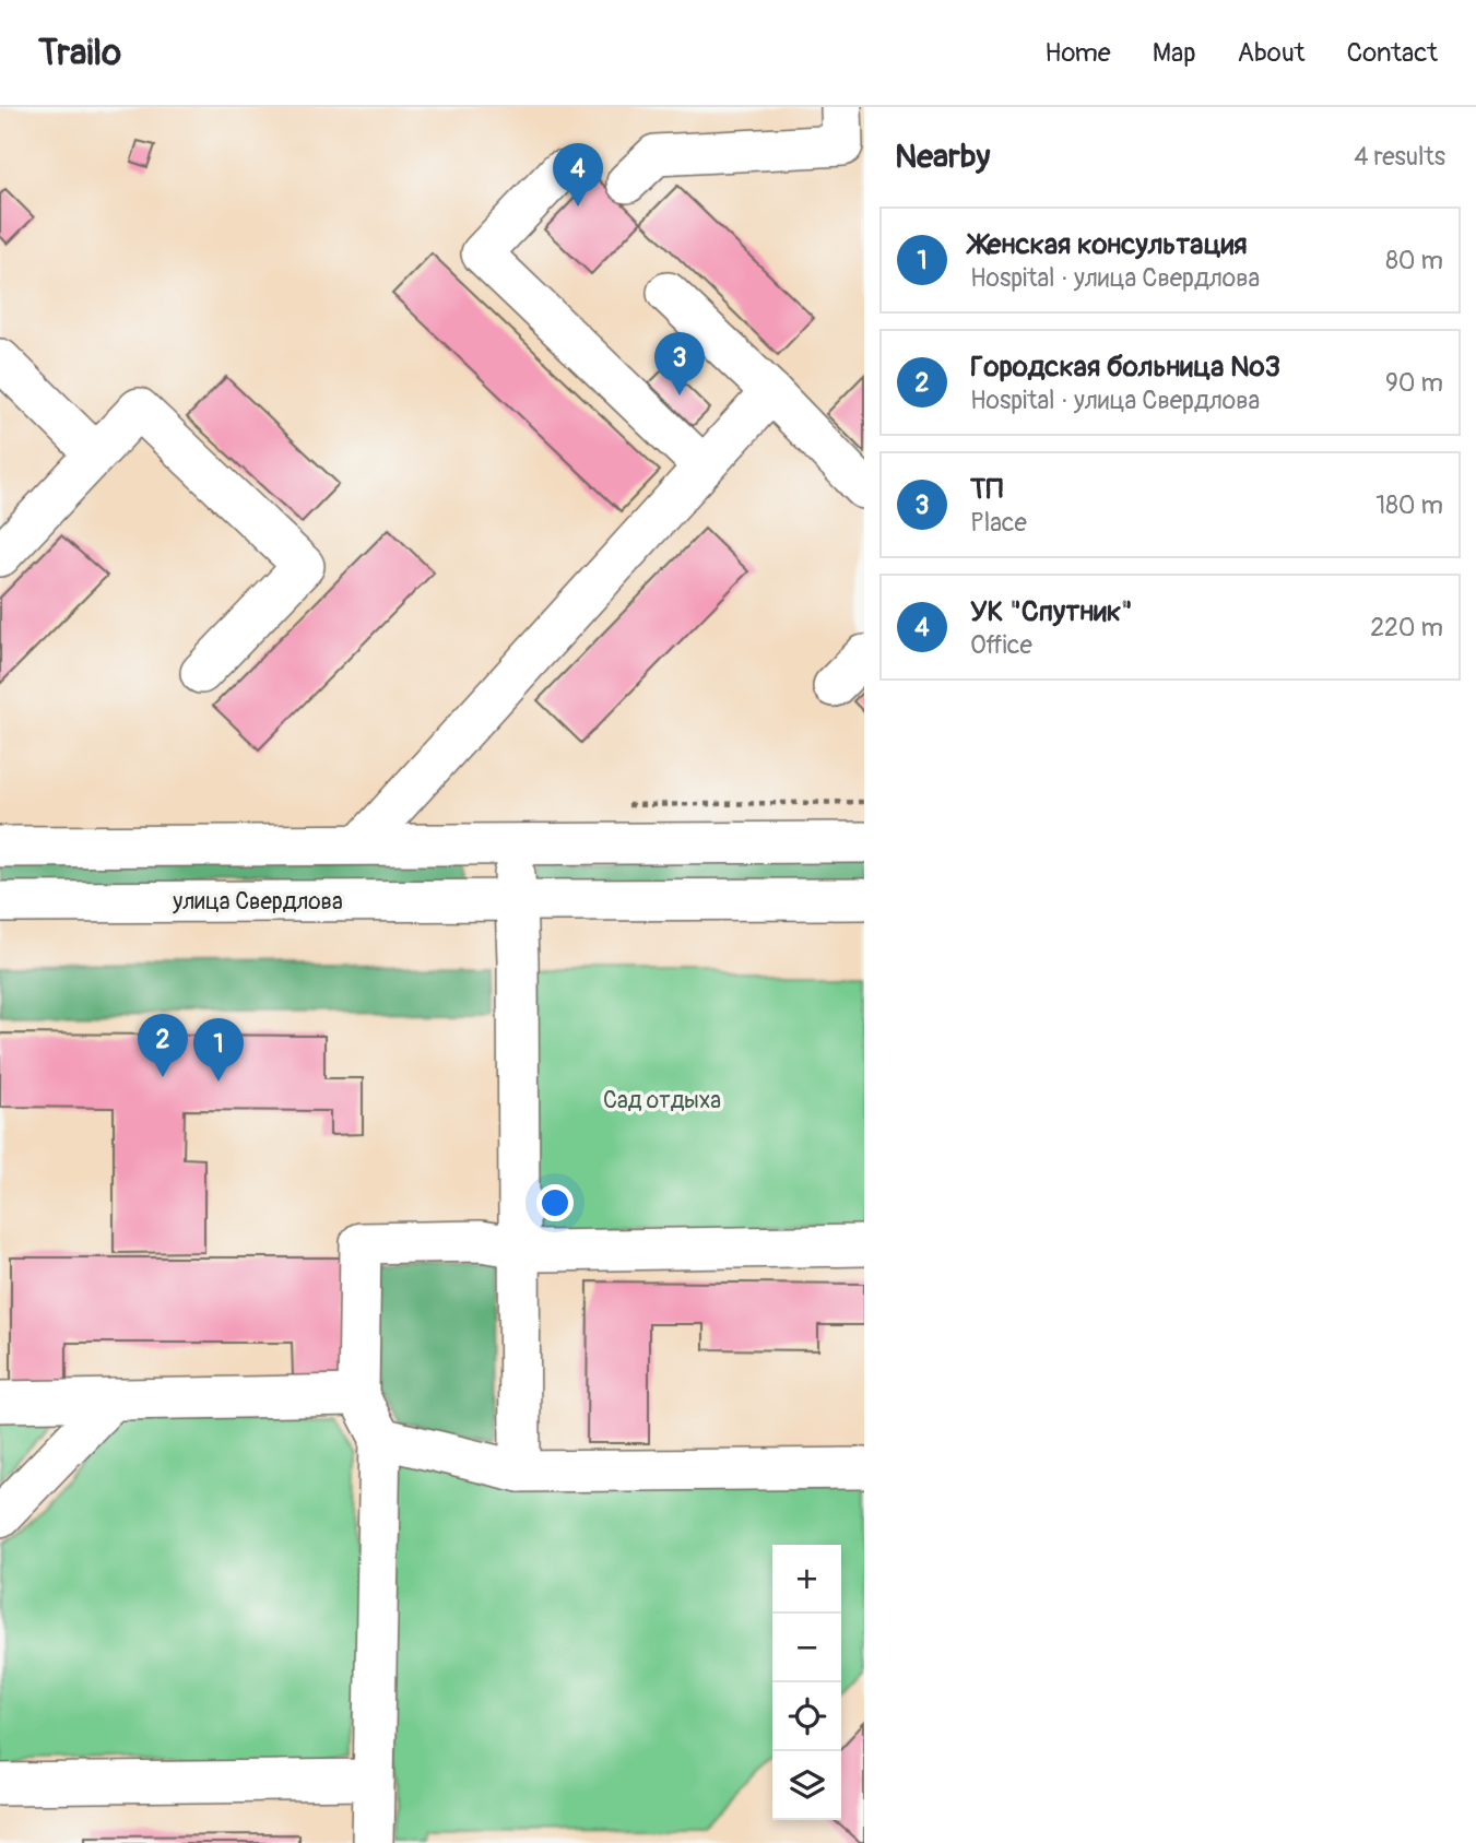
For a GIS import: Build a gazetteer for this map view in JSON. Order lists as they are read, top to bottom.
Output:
{
  "streets": {
    "street": ["улица Свердлова"]
  },
  "parks": ["Сад отдыха"],
  "page": {
    "header": "Trailo",
    "nav": [
      "Home",
      "Map",
      "About",
      "Contact"
    ],
    "heading": ["Nearby", "4 results"],
    "pins": [
      "4",
      "3",
      "2",
      "1"
    ],
    "list": [
      {
        "mark": "1",
        "name": "Женская консультация",
        "note": "Hospital · улица Свердлова",
        "value": "80 m"
      },
      {
        "mark": "2",
        "name": "Городская больница №3",
        "note": "Hospital · улица Свердлова",
        "value": "90 m"
      },
      {
        "mark": "3",
        "name": "ТП",
        "note": "Place",
        "value": "180 m"
      },
      {
        "mark": "4",
        "name": "УК \"Спутник\"",
        "note": "Office",
        "value": "220 m"
      }
    ],
    "map_buttons": ["+", "−"]
  }
}
